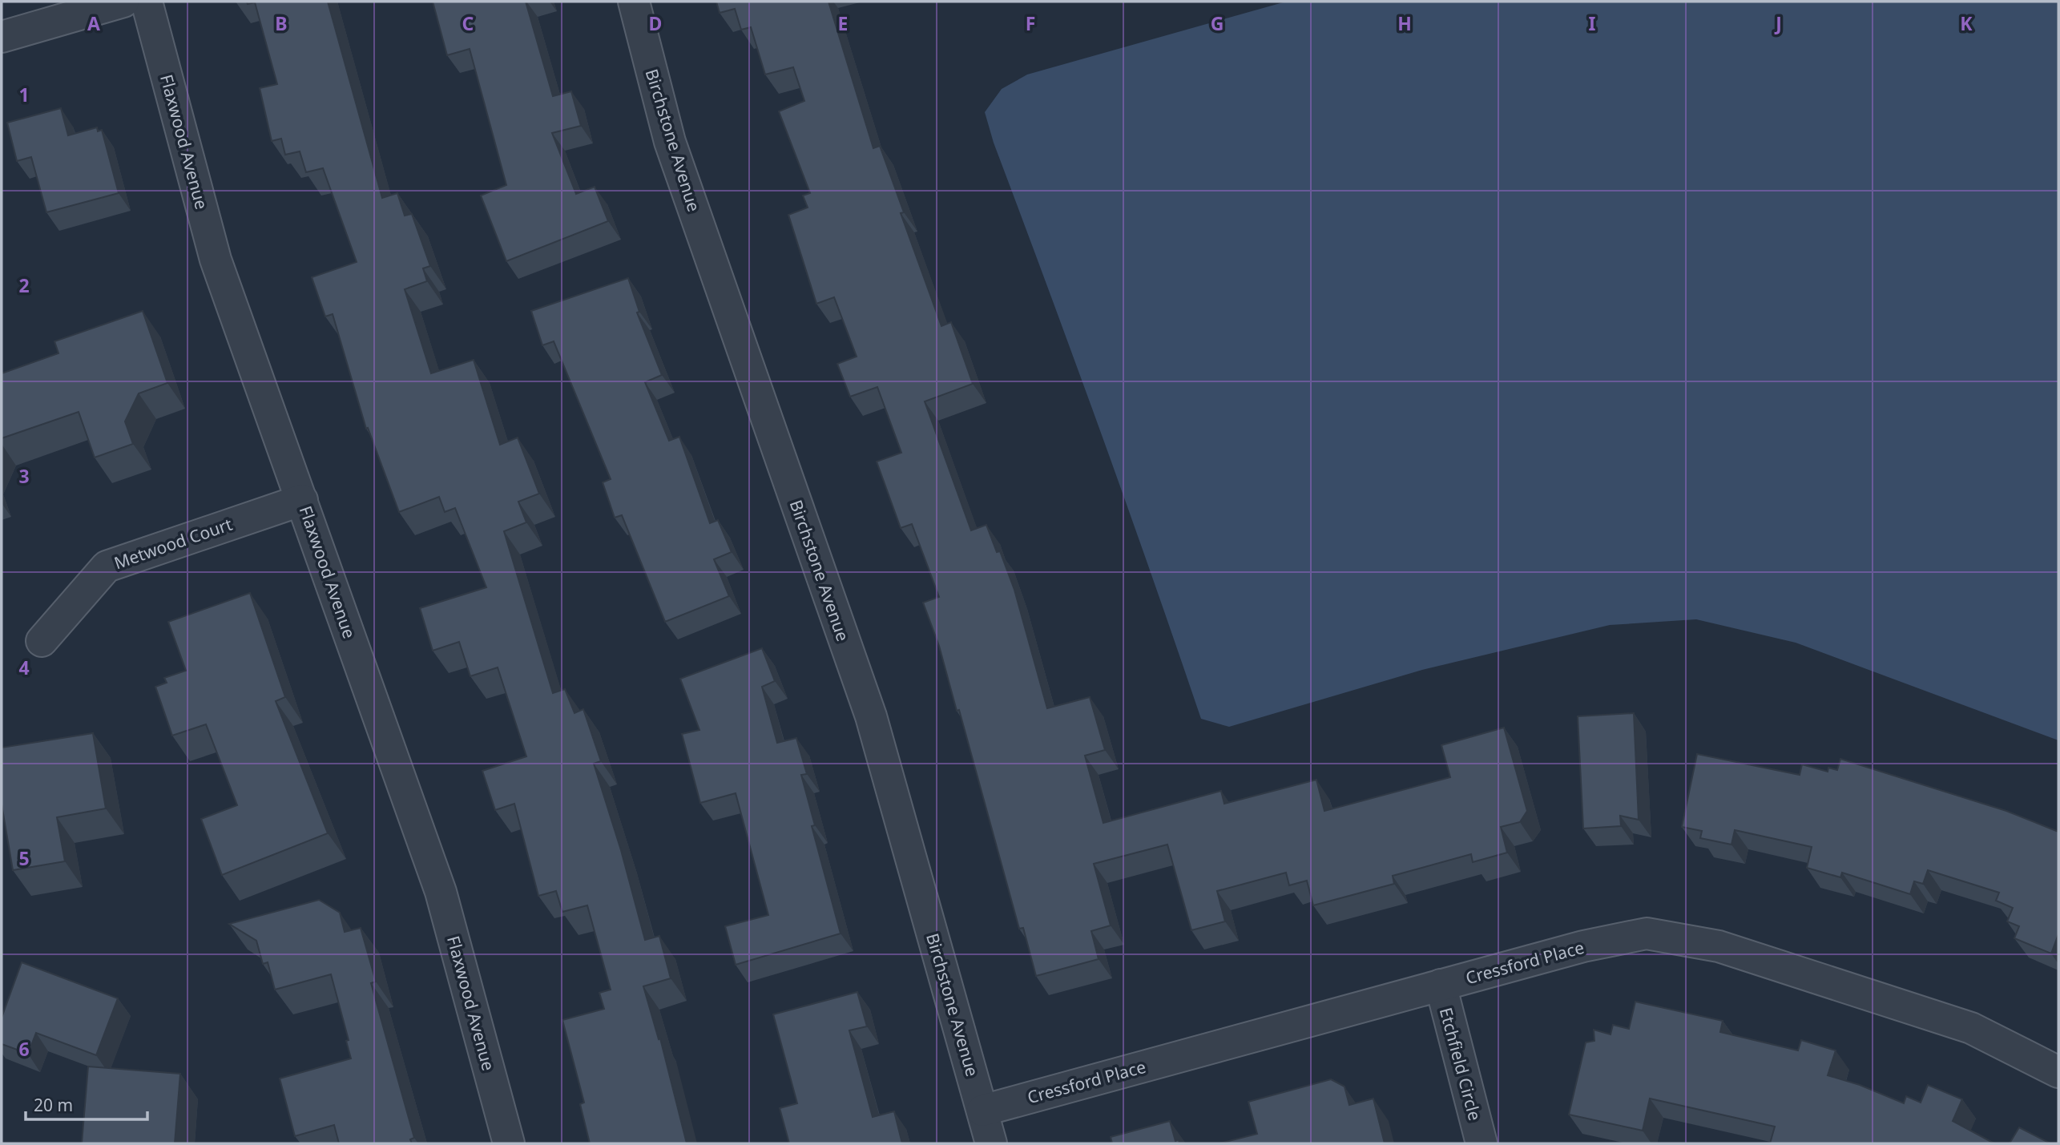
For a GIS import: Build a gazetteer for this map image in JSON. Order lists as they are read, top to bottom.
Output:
{
  "streets": {
    "street": [
      "Birchstone Avenue",
      "Flaxwood Avenue",
      "Metwood Court",
      "Cressford Place",
      "Etchfield Circle"
    ]
  },
  "crossings": [
    ["Birchstone Avenue", "Cressford Place"],
    ["Flaxwood Avenue", "Metwood Court"],
    ["Cressford Place", "Etchfield Circle"]
  ],
  "scale_bar": "20 m",
  "grid": {
    "columns": [
      "A",
      "B",
      "C",
      "D",
      "E",
      "F",
      "G",
      "H",
      "I",
      "J",
      "K"
    ],
    "rows": [
      "1",
      "2",
      "3",
      "4",
      "5",
      "6"
    ]
  }
}
